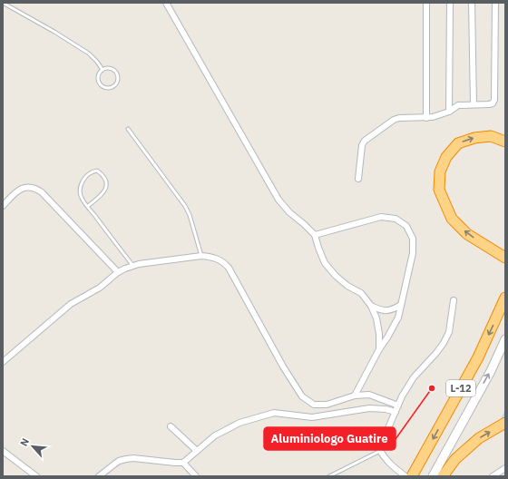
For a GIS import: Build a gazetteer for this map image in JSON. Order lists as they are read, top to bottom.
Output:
{
  "streets": {
    "highway": ["L-12"]
  },
  "places": ["Aluminiologo Guatire"],
  "north": "top left"
}
